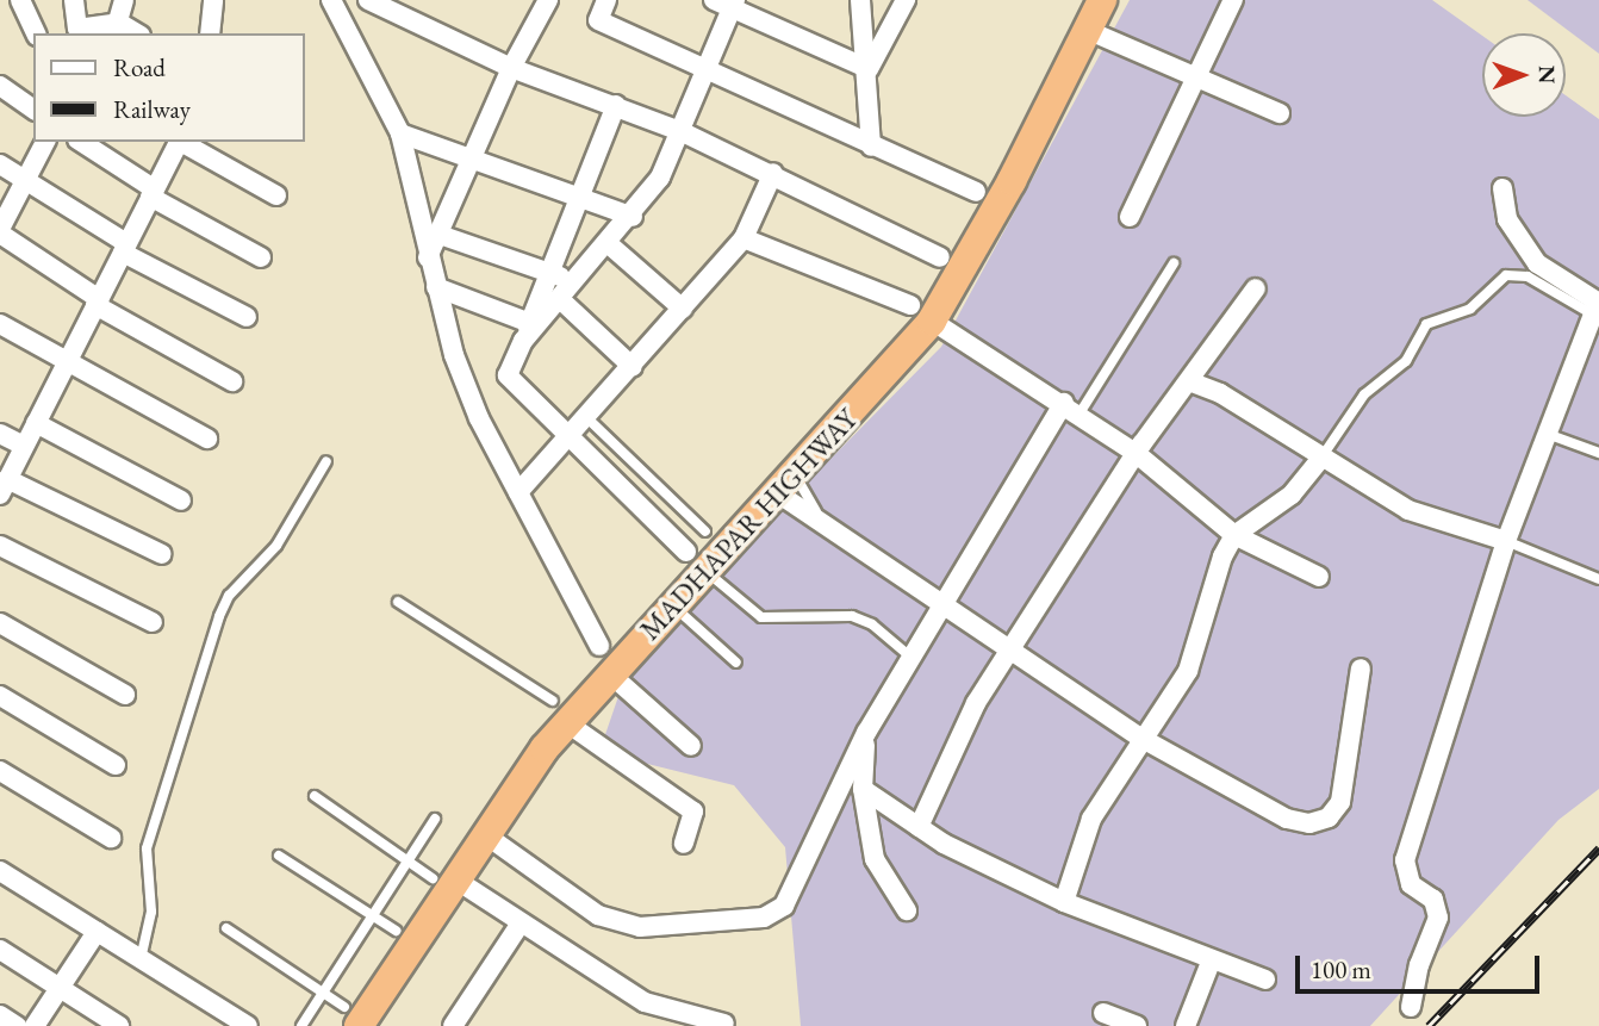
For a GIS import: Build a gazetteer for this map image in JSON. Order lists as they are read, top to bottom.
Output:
{
  "streets": {
    "highway": ["MADHAPAR HIGHWAY"]
  },
  "legend": ["Road", "Railway"],
  "scale_bar": "100 m",
  "north": "right"
}
